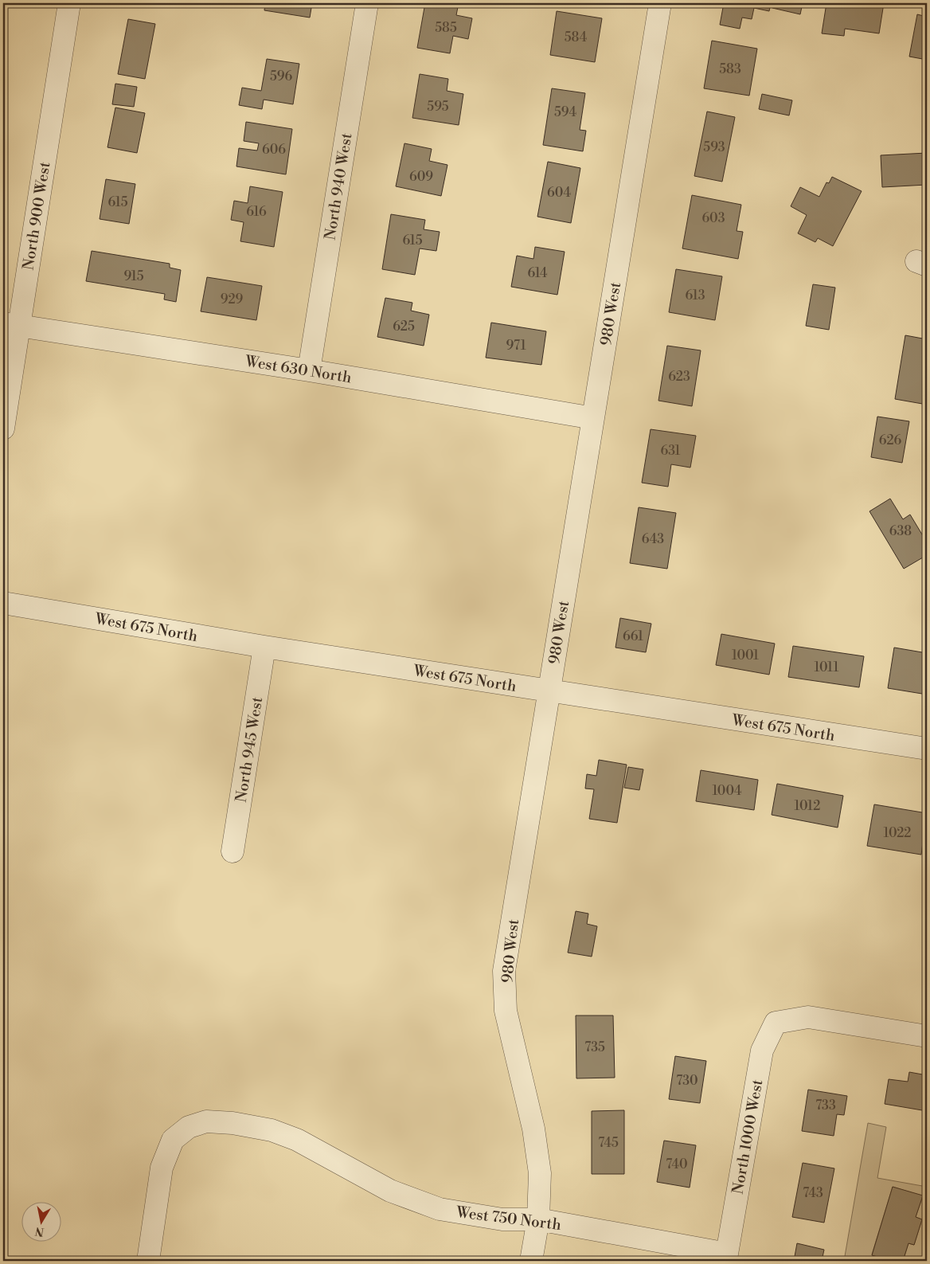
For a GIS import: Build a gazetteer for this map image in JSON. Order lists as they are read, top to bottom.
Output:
{
  "streets": {
    "street": [
      "North 940 West",
      "North 900 West",
      "980 West",
      "West 630 North",
      "West 675 North",
      "North 945 West",
      "North 1000 West",
      "West 750 North"
    ]
  },
  "crossings": [
    ["North 940 West", "West 630 North"],
    ["North 900 West", "West 630 North"],
    ["980 West", "West 630 North"],
    ["980 West", "West 675 North"],
    ["980 West", "West 750 North"],
    ["West 675 North", "North 945 West"],
    ["North 1000 West", "West 750 North"]
  ],
  "house_numbers": [
    "585",
    "584",
    "583",
    "596",
    "595",
    "594",
    "593",
    "606",
    "609",
    "604",
    "615",
    "616",
    "603",
    "615",
    "614",
    "915",
    "613",
    "929",
    "625",
    "971",
    "623",
    "626",
    "631",
    "638",
    "643",
    "661",
    "1001",
    "1011",
    "1004",
    "1012",
    "1022",
    "735",
    "730",
    "733",
    "745",
    "740",
    "743"
  ],
  "north": "bottom"
}
